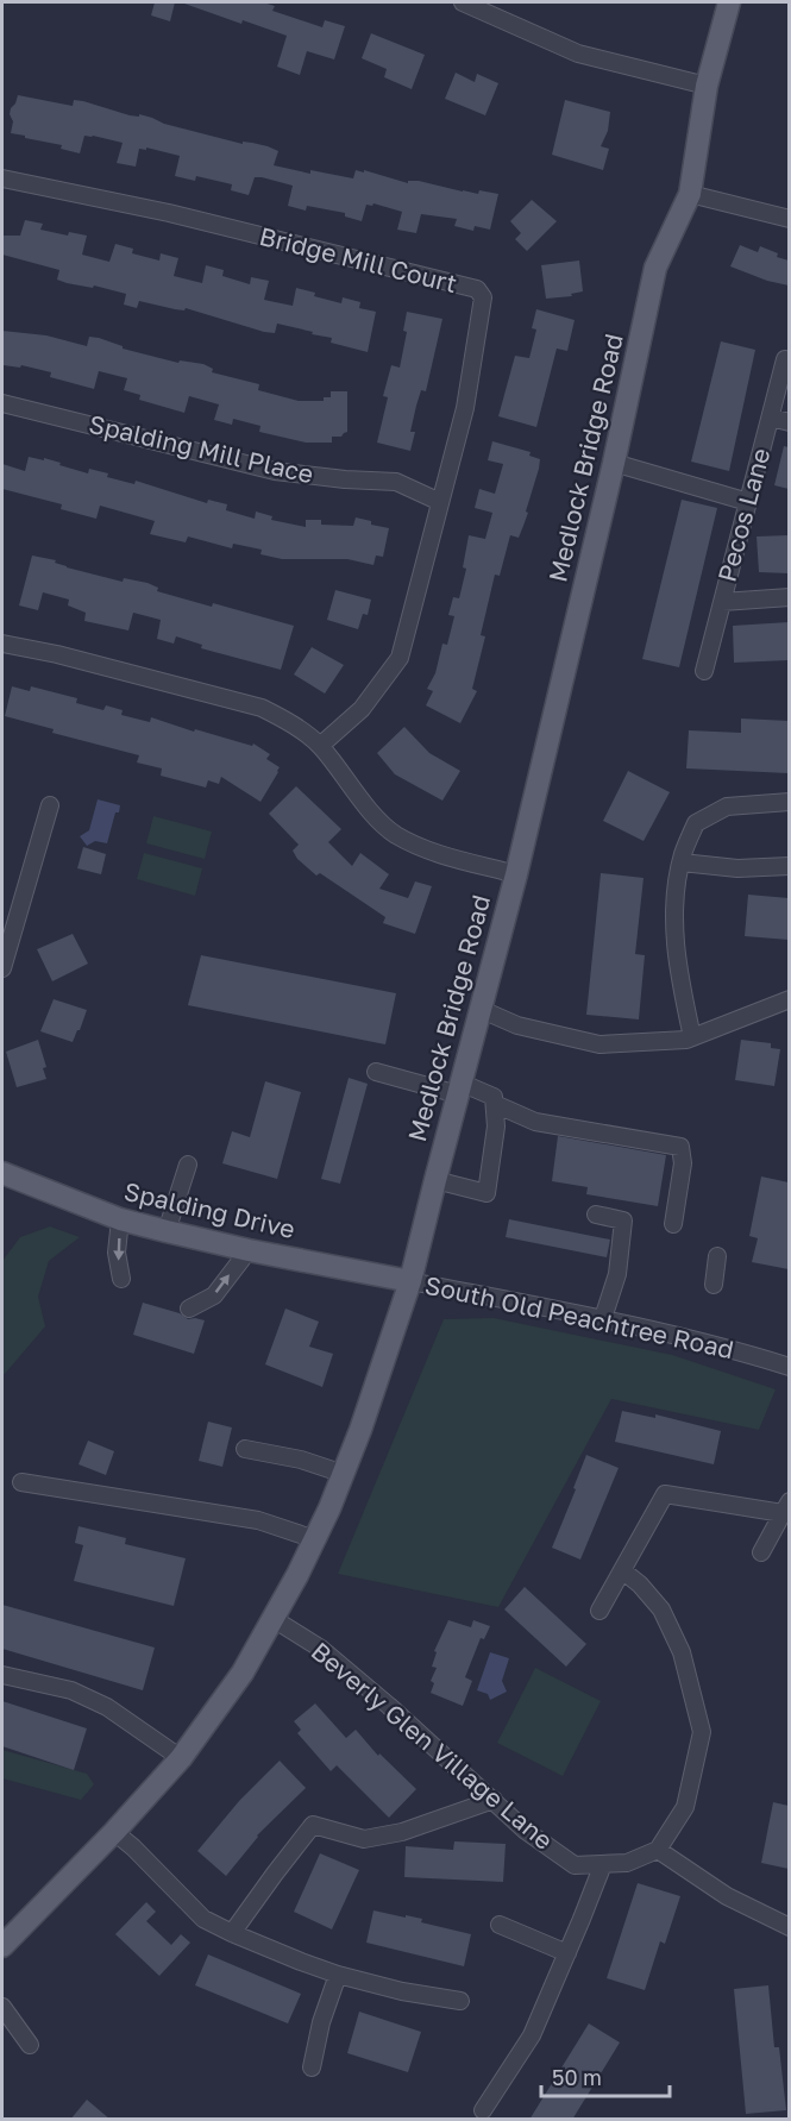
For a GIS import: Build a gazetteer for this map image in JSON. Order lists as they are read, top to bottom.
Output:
{
  "streets": {
    "main road": ["Medlock Bridge Road", "Spalding Drive"],
    "street": [
      "Bridge Mill Court",
      "Spalding Mill Place",
      "Pecos Lane",
      "South Old Peachtree Road",
      "Beverly Glen Village Lane"
    ]
  },
  "crossings": [
    ["Bridge Mill Court", "Spalding Mill Place"],
    ["Medlock Bridge Road", "Spalding Drive"],
    ["Medlock Bridge Road", "South Old Peachtree Road"],
    ["Medlock Bridge Road", "Beverly Glen Village Lane"],
    ["Spalding Drive", "South Old Peachtree Road"]
  ],
  "scale_bar": "50 m"
}
